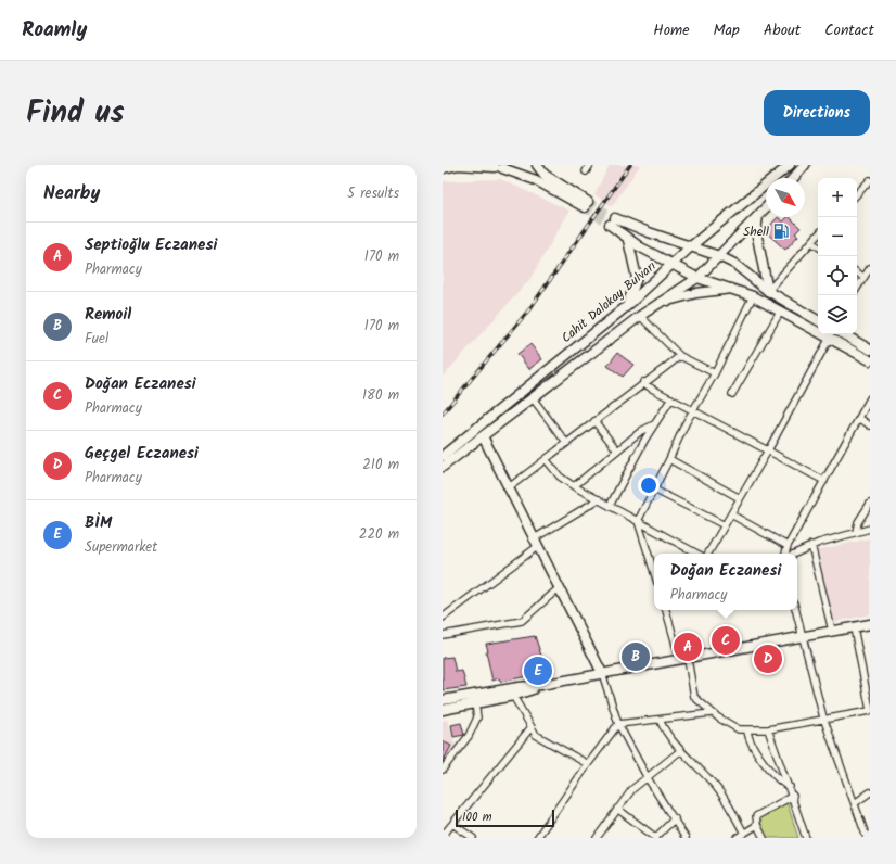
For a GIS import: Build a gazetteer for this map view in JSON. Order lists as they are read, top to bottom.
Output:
{
  "streets": {
    "main road": ["Cahit Dalokay Bulvarı"]
  },
  "places": {
    "fuel station": ["Shell"]
  },
  "scale_bar": "100 m",
  "north": "bottom right",
  "page": {
    "header": "Roamly",
    "nav": [
      "Home",
      "Map",
      "About",
      "Contact"
    ],
    "title": "Find us",
    "buttons": "Directions",
    "heading": ["Nearby", "5 results"],
    "map_buttons": ["+", "−"],
    "list": [
      {
        "mark": "A",
        "name": "Septioğlu Eczanesi",
        "note": "Pharmacy",
        "value": "170 m"
      },
      {
        "mark": "B",
        "name": "Remoil",
        "note": "Fuel",
        "value": "170 m"
      },
      {
        "mark": "C",
        "name": "Doğan Eczanesi",
        "note": "Pharmacy",
        "value": "180 m"
      },
      {
        "mark": "D",
        "name": "Geçgel Eczanesi",
        "note": "Pharmacy",
        "value": "210 m"
      },
      {
        "mark": "E",
        "name": "BİM",
        "note": "Supermarket",
        "value": "220 m"
      }
    ],
    "popup": ["Doğan Eczanesi", "Pharmacy"],
    "pins": [
      "C",
      "A",
      "B",
      "D",
      "E"
    ],
    "scale": "100 m"
  }
}
